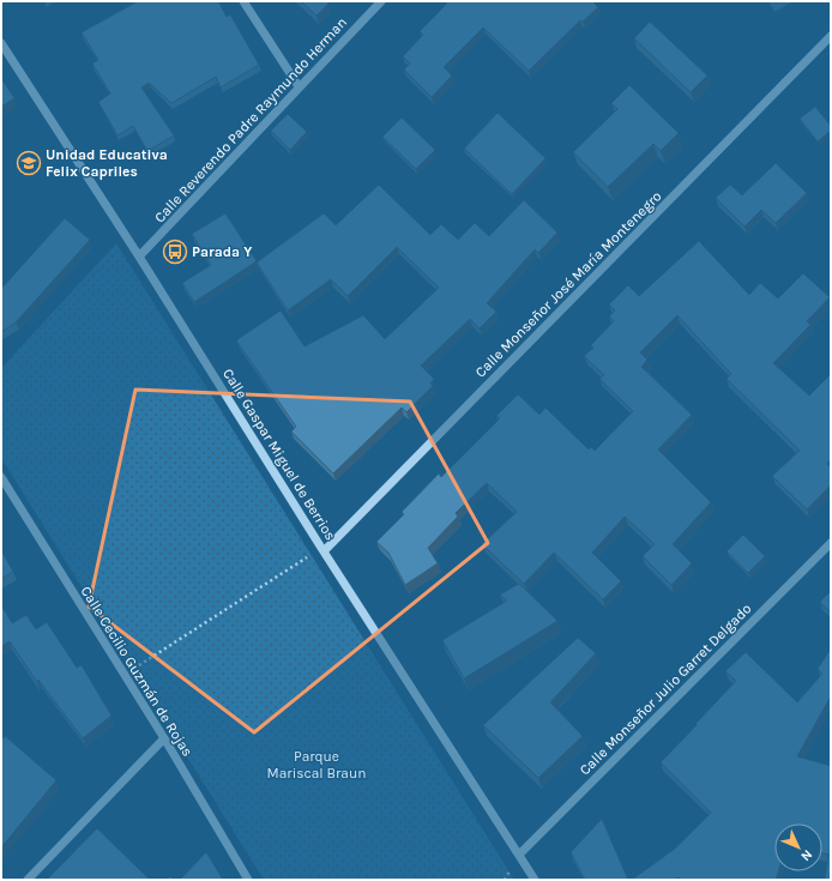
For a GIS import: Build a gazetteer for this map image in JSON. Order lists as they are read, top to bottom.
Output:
{
  "streets": {
    "street": [
      "Calle Reverendo Padre Raymundo Herman",
      "Calle Monseñor José María Montenegro",
      "Calle Gaspar Miguel de Berrios",
      "Calle Cecilio Guzmán de Rojas",
      "Calle Monseñor Julio Garret Delgado"
    ]
  },
  "crossings": [
    ["Calle Reverendo Padre Raymundo Herman", "Calle Gaspar Miguel de Berrios"],
    ["Calle Monseñor José María Montenegro", "Calle Gaspar Miguel de Berrios"],
    ["Calle Gaspar Miguel de Berrios", "Calle Monseñor Julio Garret Delgado"]
  ],
  "parks": ["Parque Mariscal Braun"],
  "places": {
    "school or university": ["Unidad Educativa Felix Capriles"],
    "bus stop": ["Parada Y"]
  },
  "north": "bottom right"
}
